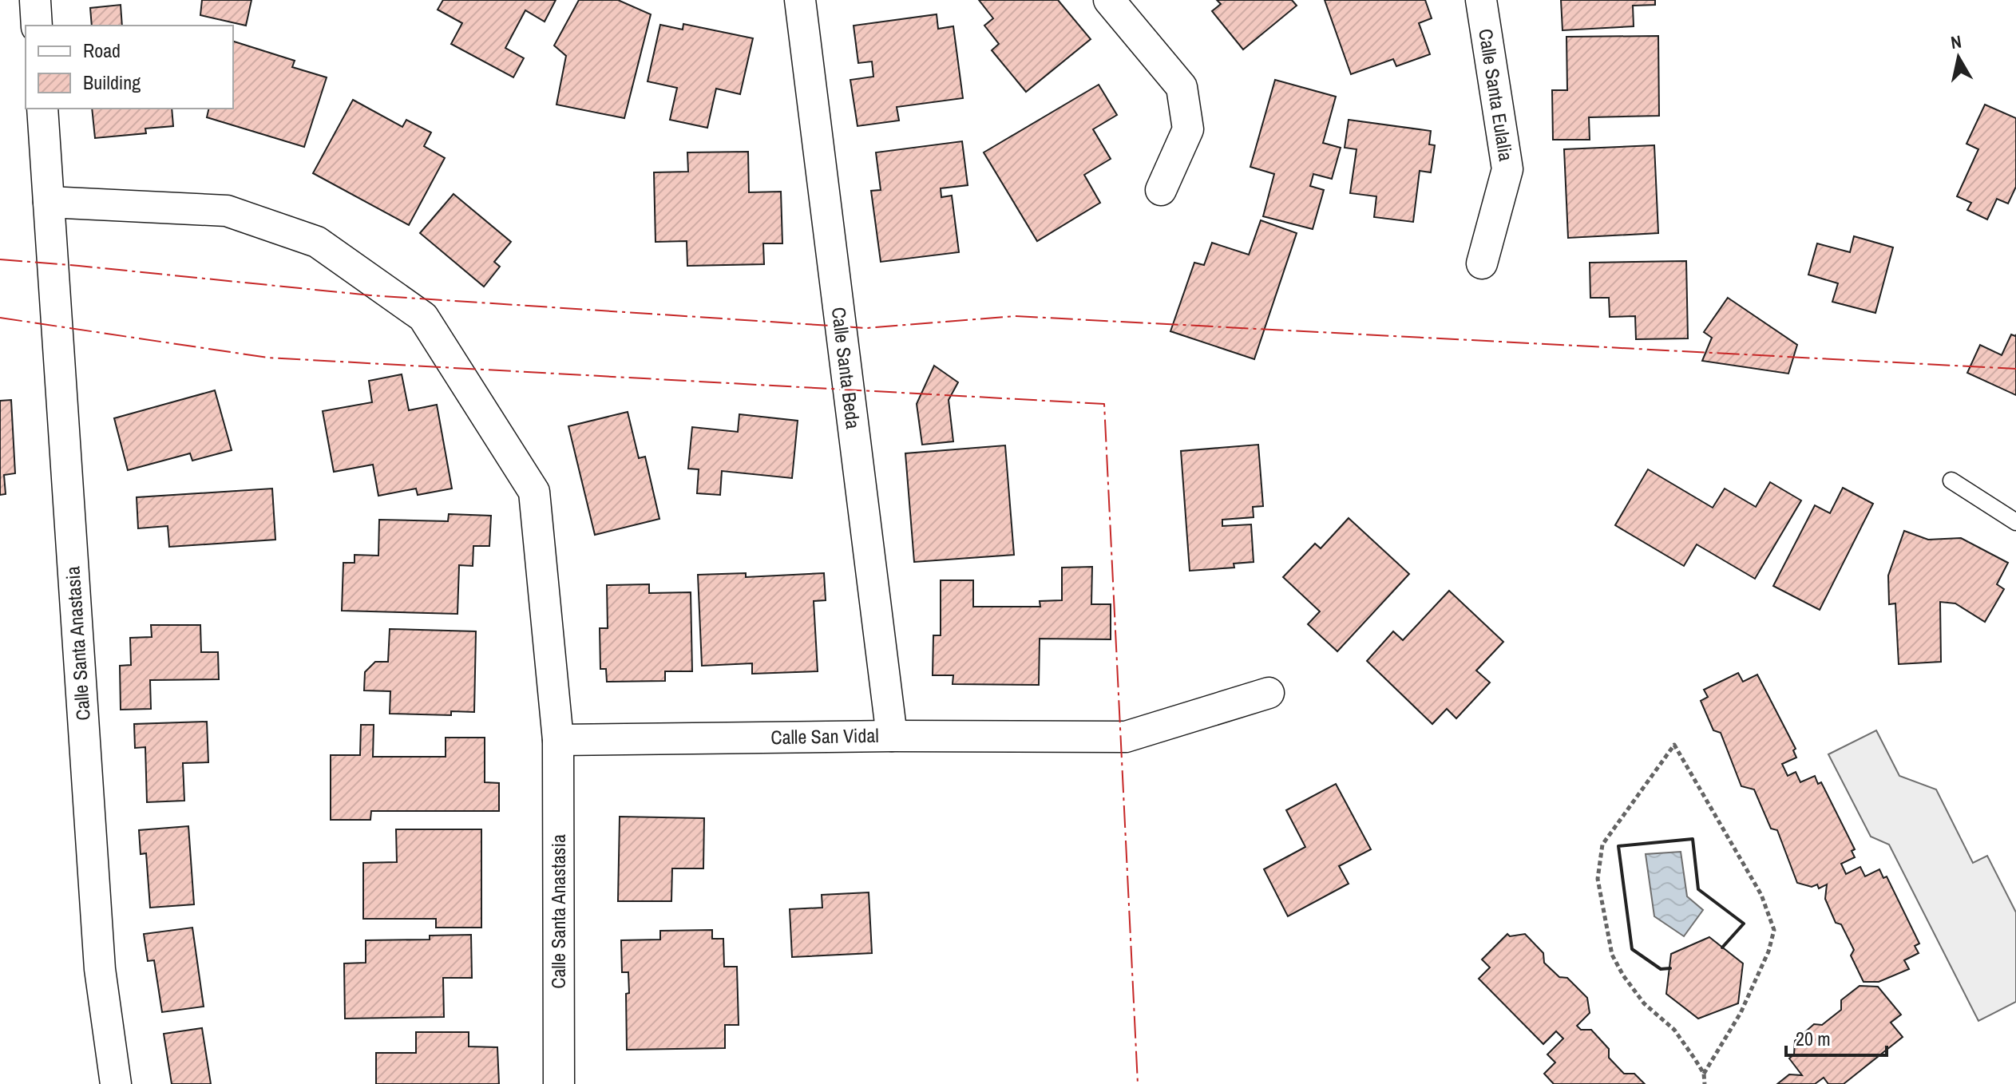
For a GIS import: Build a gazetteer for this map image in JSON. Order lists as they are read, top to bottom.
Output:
{
  "streets": {
    "street": [
      "Calle Santa Eulalia",
      "Calle Santa Beda",
      "Calle Santa Anastasia",
      "Calle San Vidal"
    ]
  },
  "crossings": [
    ["Calle Santa Beda", "Calle San Vidal"],
    ["Calle Santa Anastasia", "Calle San Vidal"]
  ],
  "legend": ["Road", "Building"],
  "scale_bar": "20 m",
  "north": "top"
}
